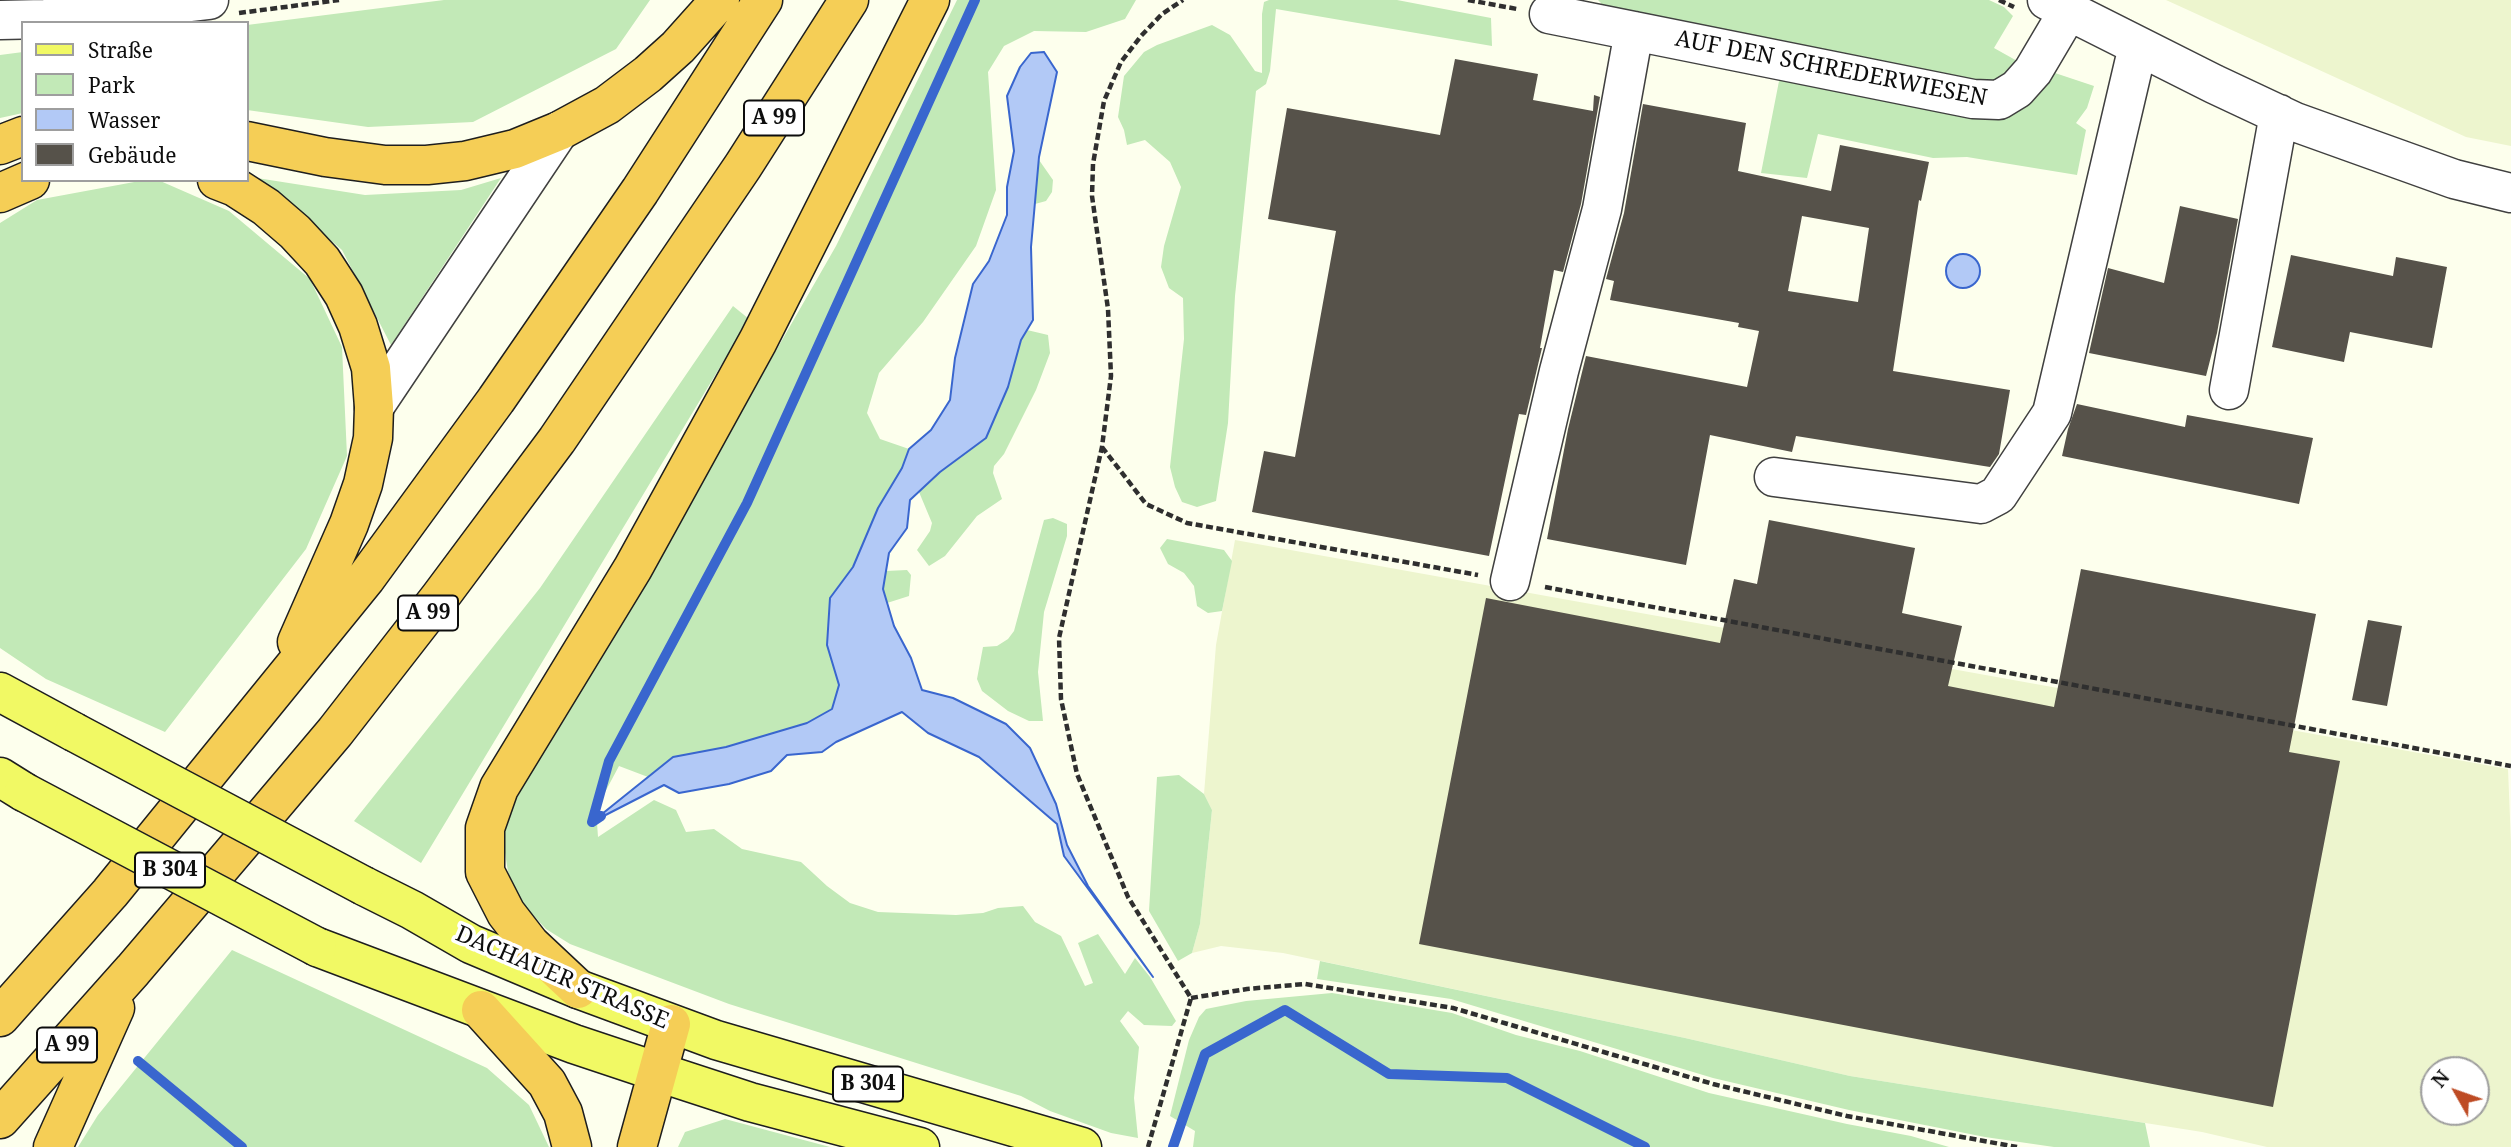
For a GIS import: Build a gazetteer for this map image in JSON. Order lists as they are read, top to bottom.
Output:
{
  "streets": {
    "highway": ["A 99"],
    "main road": ["B 304", "DACHAUER STRASSE"],
    "street": ["AUF DEN SCHREDERWIESEN"]
  },
  "legend": [
    "Straße",
    "Park",
    "Wasser",
    "Gebäude"
  ],
  "north": "top left"
}
